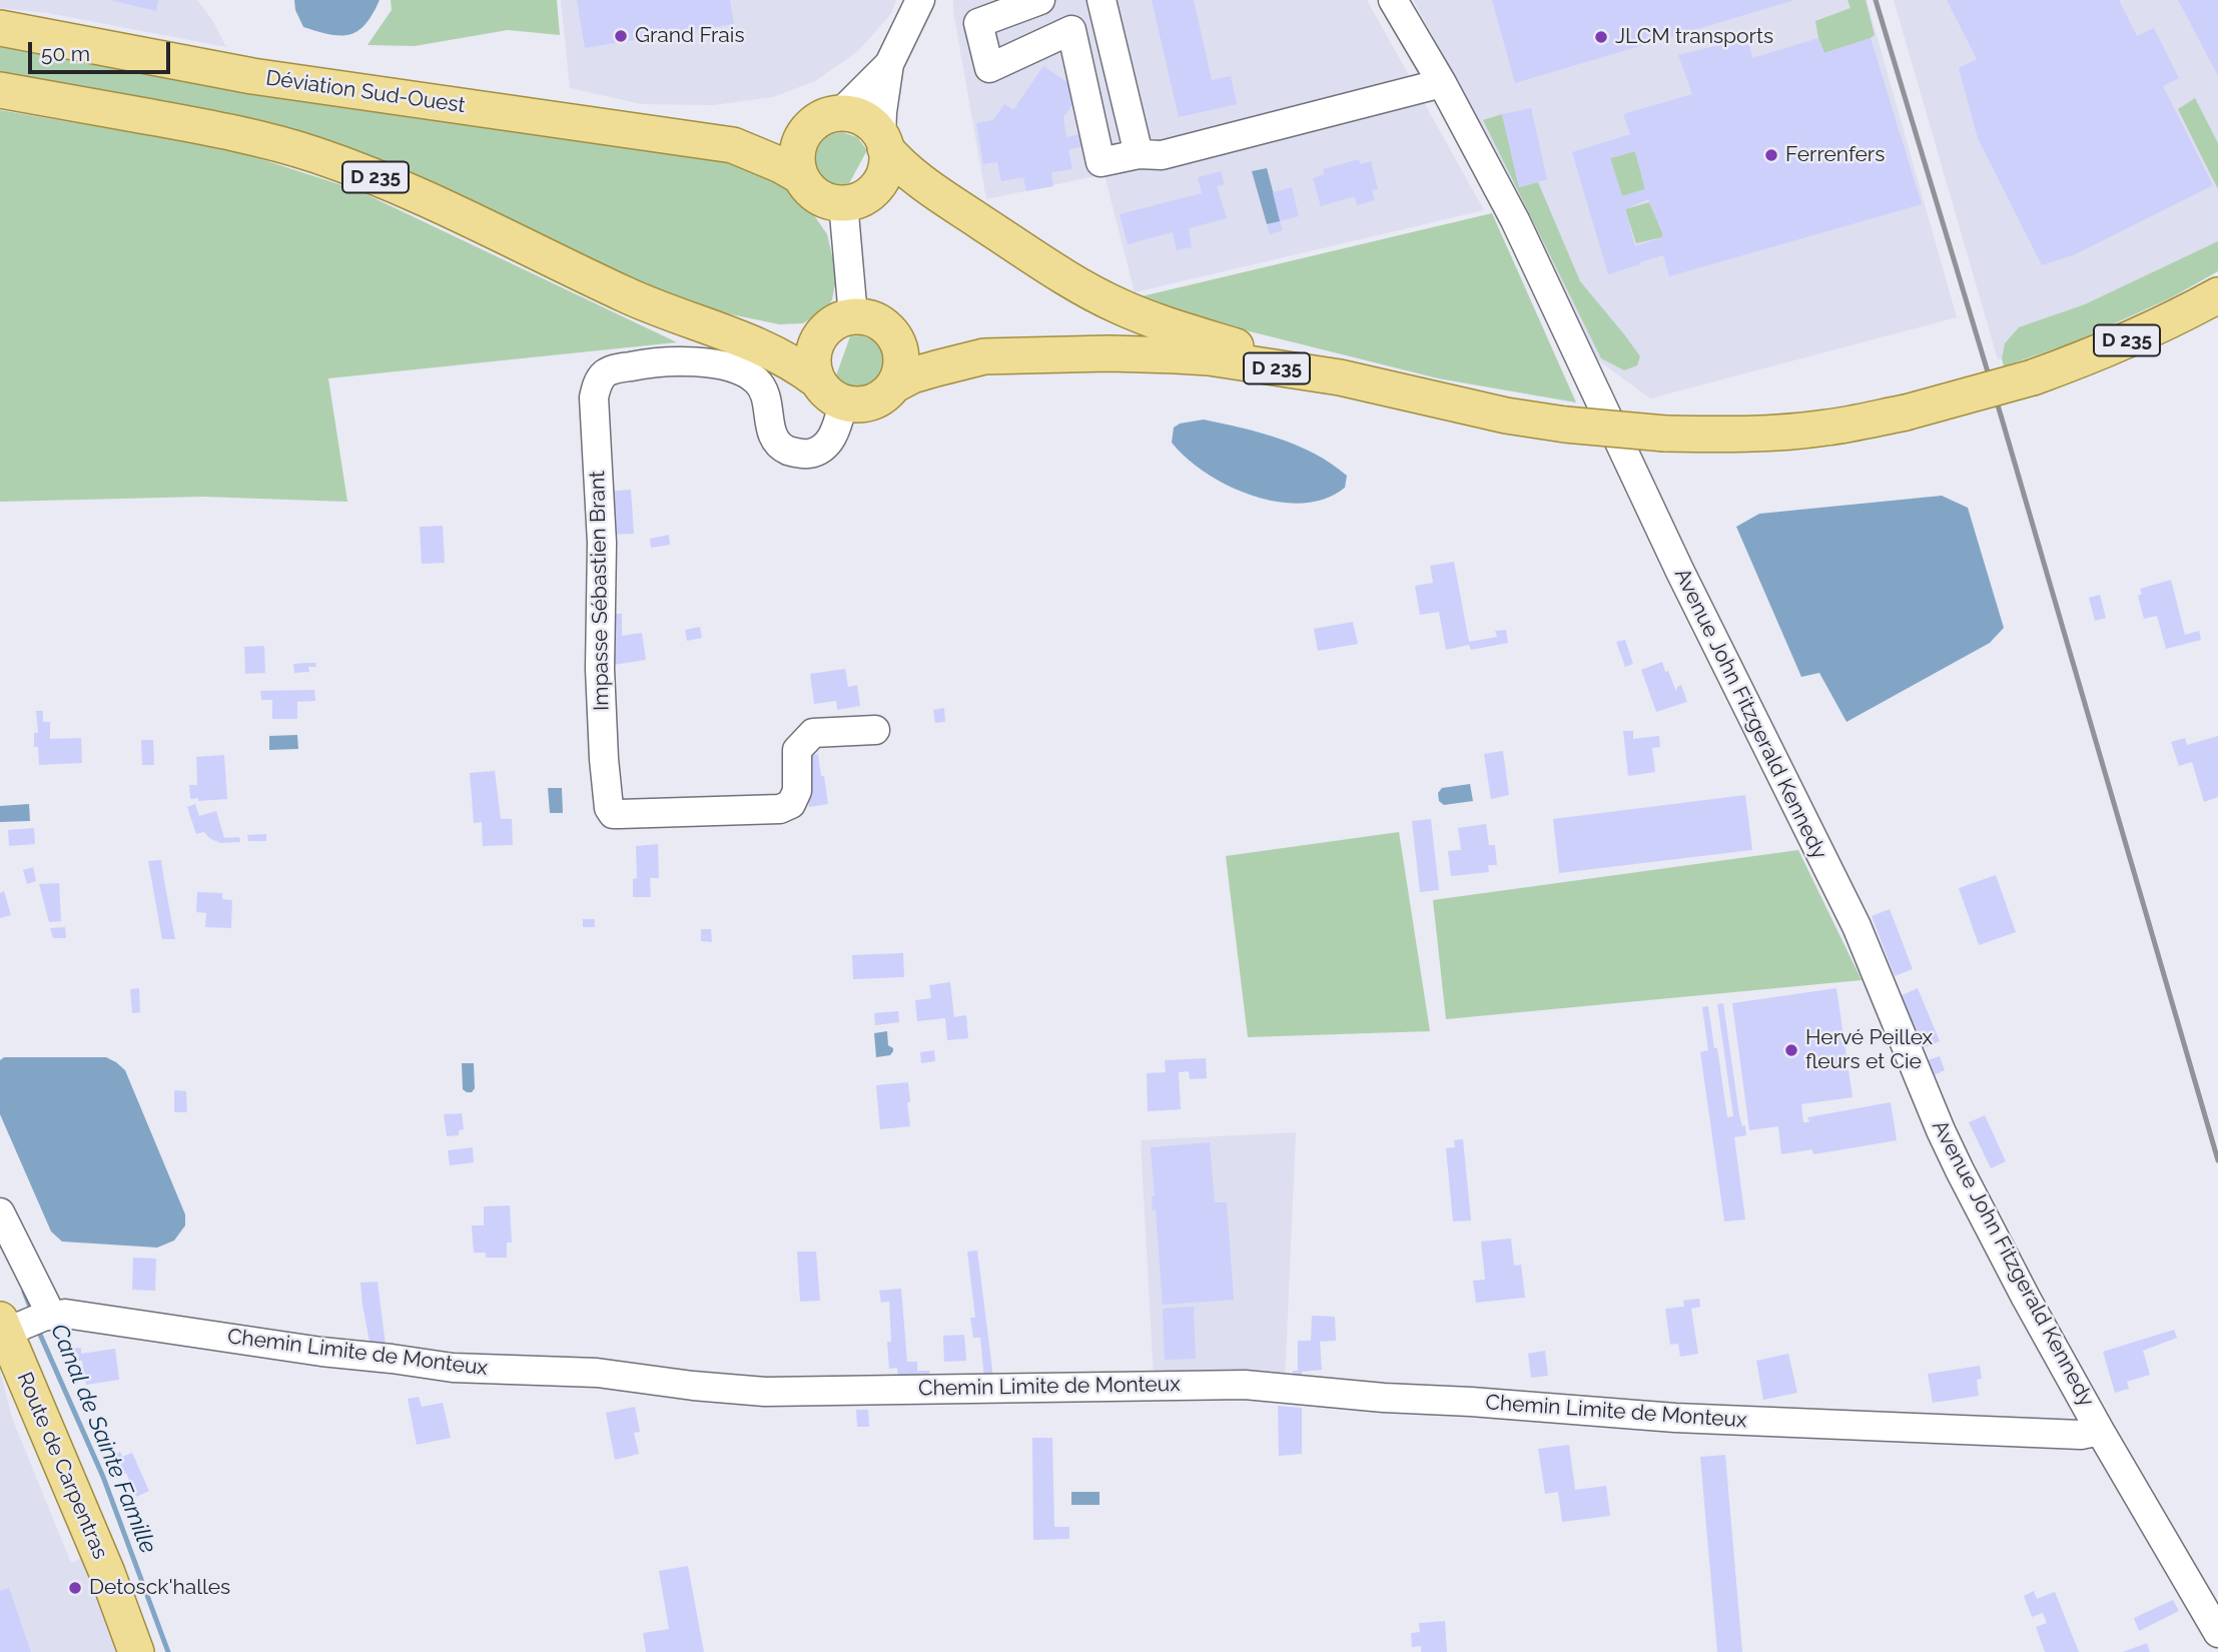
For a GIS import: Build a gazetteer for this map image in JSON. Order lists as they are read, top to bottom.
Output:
{
  "streets": {
    "main road": ["Déviation Sud-Ouest", "D 235", "Route de Carpentras"],
    "street": ["Impasse Sébastien Brant", "Avenue John Fitzgerald Kennedy", "Chemin Limite de Monteux"]
  },
  "crossings": [
    ["D 235", "Impasse Sébastien Brant"],
    ["Avenue John Fitzgerald Kennedy", "Chemin Limite de Monteux"],
    ["Chemin Limite de Monteux", "Route de Carpentras"]
  ],
  "water": ["Canal de Sainte Famille"],
  "places": [
    "Grand Frais",
    "JLCM transports",
    "Ferrenfers",
    "Hervé Peillex fleurs et Cie",
    "Detosck'halles"
  ],
  "scale_bar": "50 m"
}
